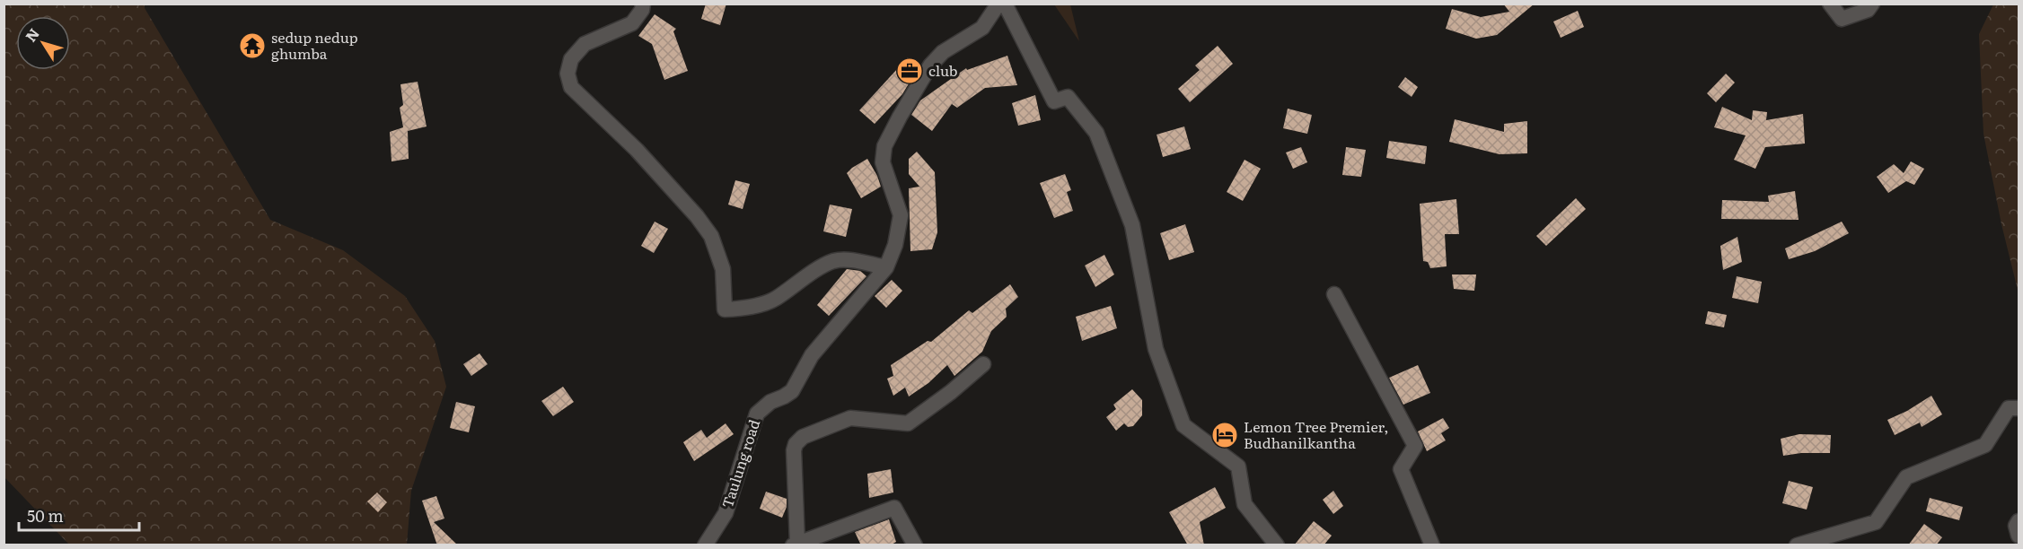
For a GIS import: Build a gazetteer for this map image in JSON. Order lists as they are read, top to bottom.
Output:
{
  "streets": {
    "street": ["Taulung road"]
  },
  "places": {
    "temple": ["sedup nedup ghumba"],
    "office": ["club"],
    "hotel": ["Lemon Tree Premier, Budhanilkantha"]
  },
  "scale_bar": "50 m",
  "north": "top left"
}
